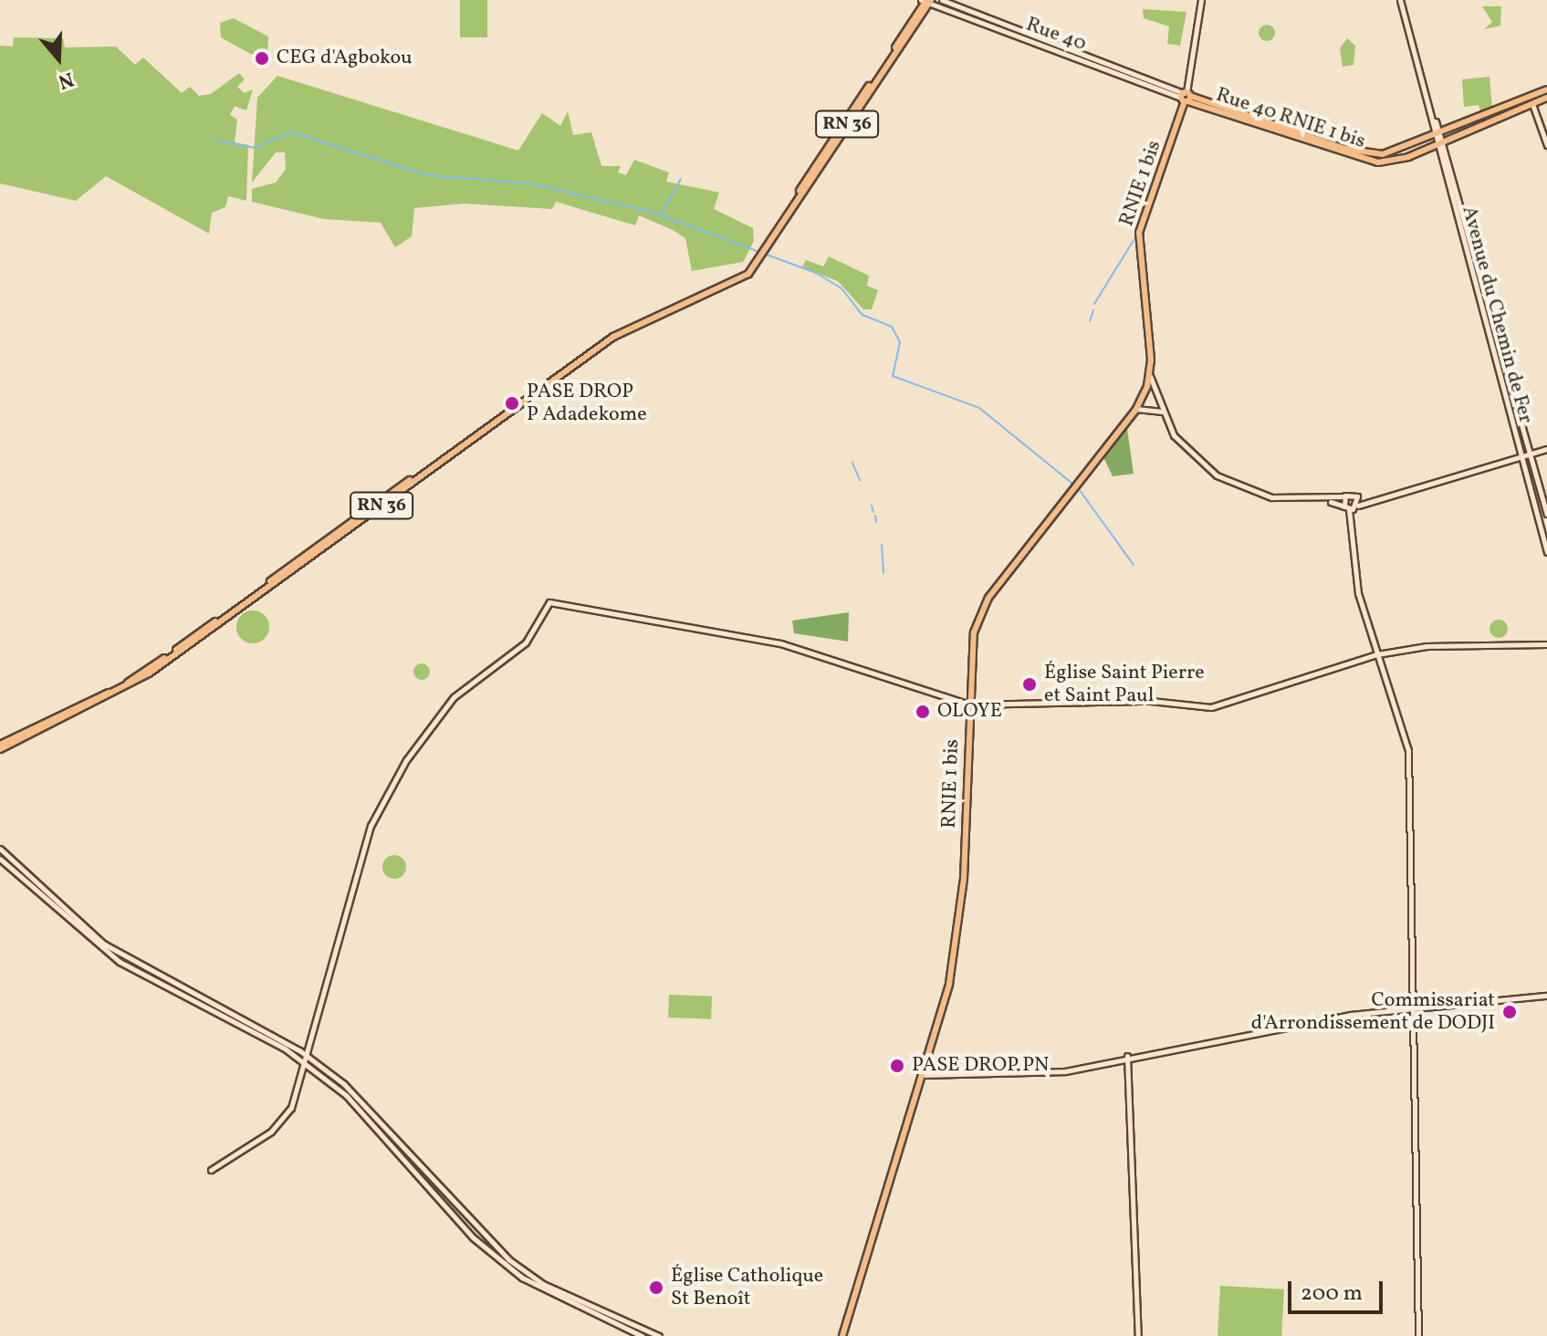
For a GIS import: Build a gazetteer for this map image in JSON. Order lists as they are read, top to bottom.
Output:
{
  "streets": {
    "main road": [
      "Rue 40",
      "Rue 40 RNIE 1 bis",
      "RN 36",
      "RNIE 1 bis",
      "Avenue du Chemin de Fer"
    ]
  },
  "crossings": [
    ["Rue 40", "Rue 40 RNIE 1 bis"],
    ["Rue 40", "RN 36"],
    ["Rue 40", "RNIE 1 bis"],
    ["Rue 40 RNIE 1 bis", "RNIE 1 bis"],
    ["Rue 40 RNIE 1 bis", "Avenue du Chemin de Fer"]
  ],
  "places": [
    "CEG d'Agbokou",
    "PASE DROP P Adadekome",
    "Église Saint Pierre et Saint Paul",
    "OLOYE",
    "Commissariat d'Arrondissement de DODJI",
    "PASE DROP PN",
    "Église Catholique St Benoît"
  ],
  "scale_bar": "200 m",
  "north": "bottom"
}
